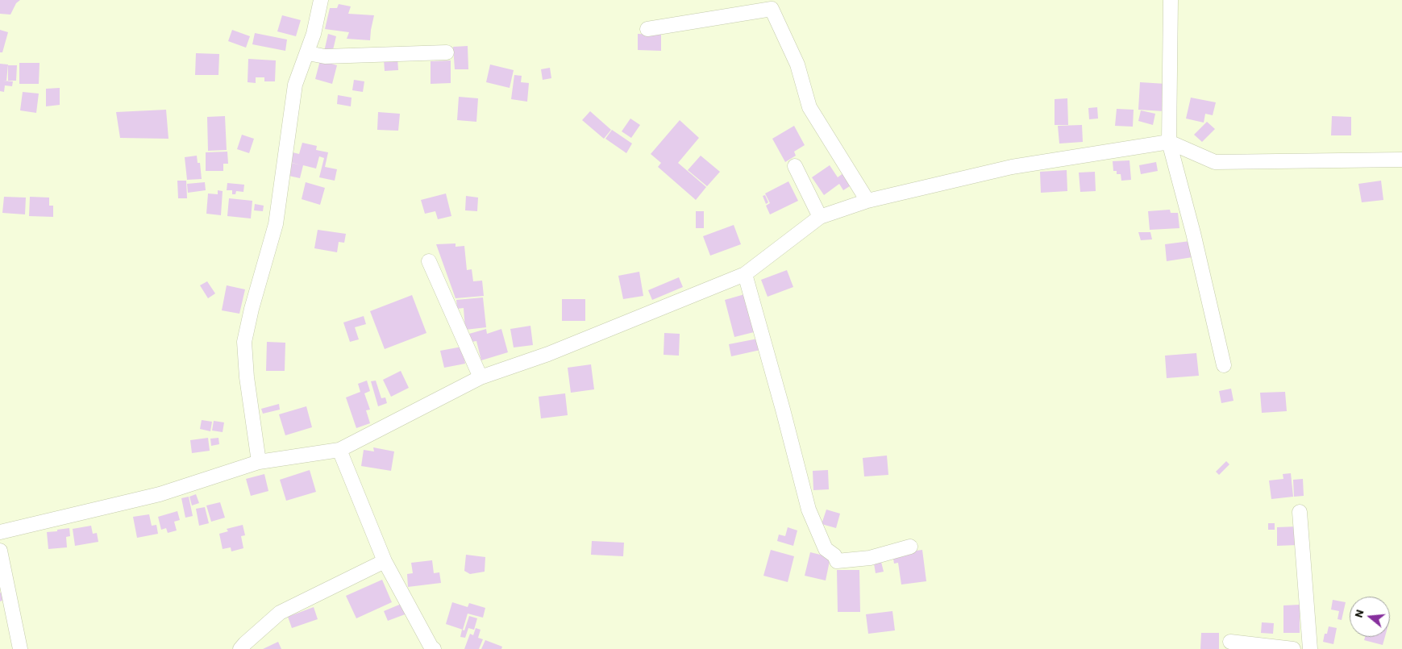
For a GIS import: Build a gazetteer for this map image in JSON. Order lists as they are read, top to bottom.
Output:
{
  "north": "left"
}
